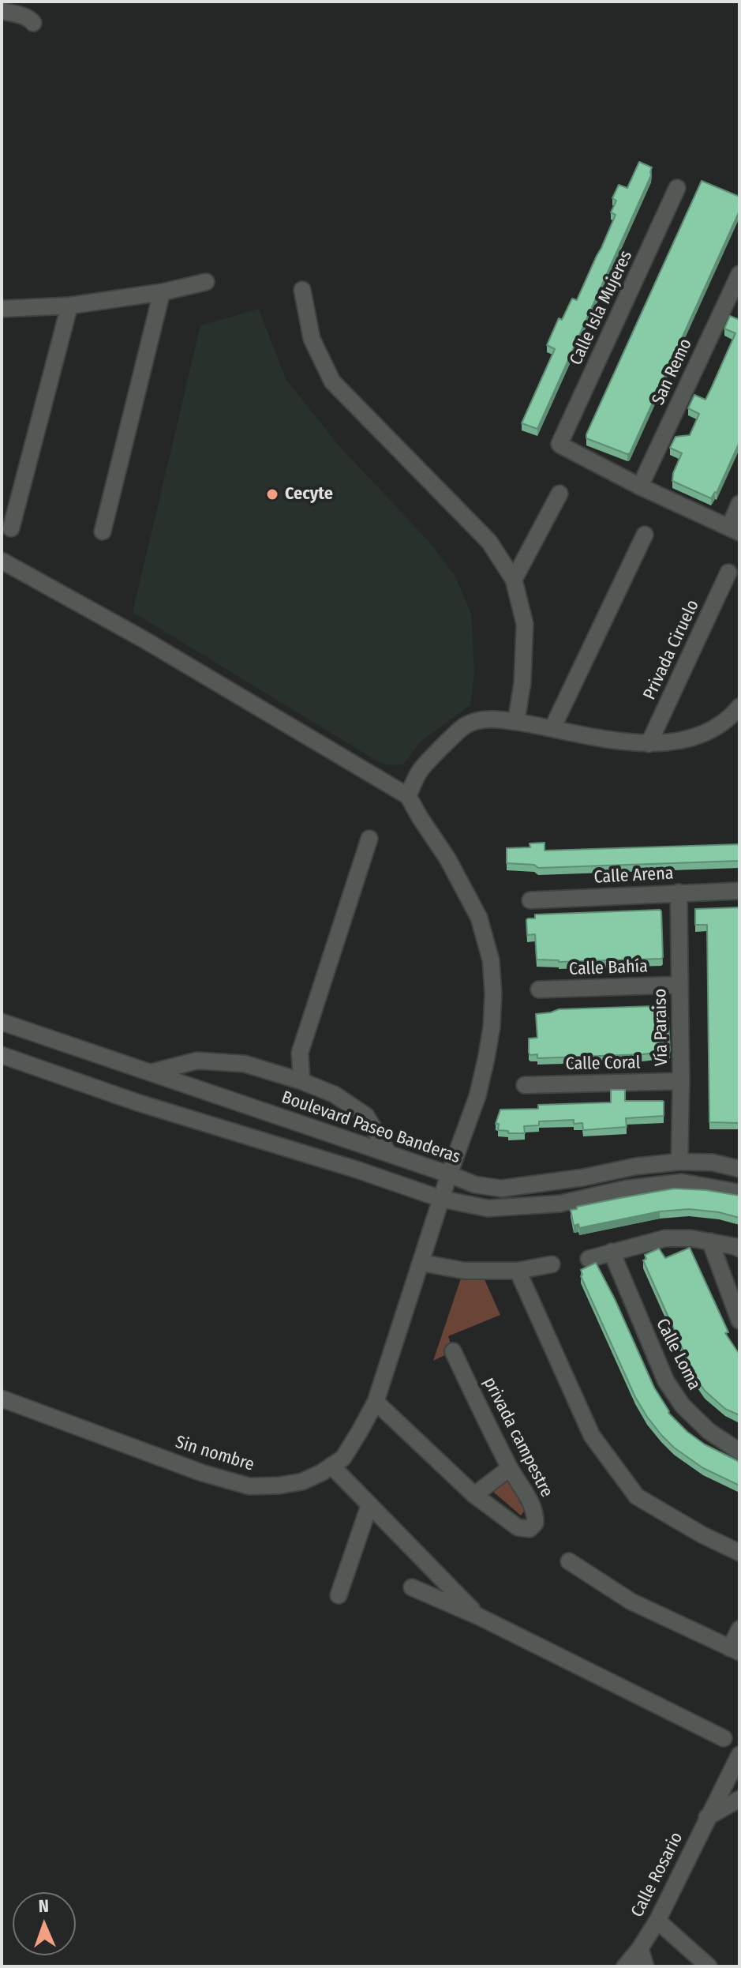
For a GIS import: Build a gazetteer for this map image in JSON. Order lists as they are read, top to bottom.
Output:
{
  "streets": {
    "street": [
      "Calle Isla Mujeres",
      "San Remo",
      "Privada Ciruelo",
      "Calle Arena",
      "Calle Bahía",
      "Vía Paraiso",
      "Calle Coral",
      "Boulevard Paseo Banderas",
      "Calle Loma",
      "privada campestre",
      "Sin nombre",
      "Calle Rosario"
    ]
  },
  "crossings": [
    ["Calle Isla Mujeres", "San Remo"],
    ["Calle Arena", "Vía Paraiso"],
    ["Calle Bahía", "Vía Paraiso"],
    ["Vía Paraiso", "Calle Coral"],
    ["Vía Paraiso", "Boulevard Paseo Banderas"],
    ["Boulevard Paseo Banderas", "Sin nombre"],
    ["privada campestre", "Sin nombre"]
  ],
  "places": ["Cecyte"],
  "north": "top"
}
